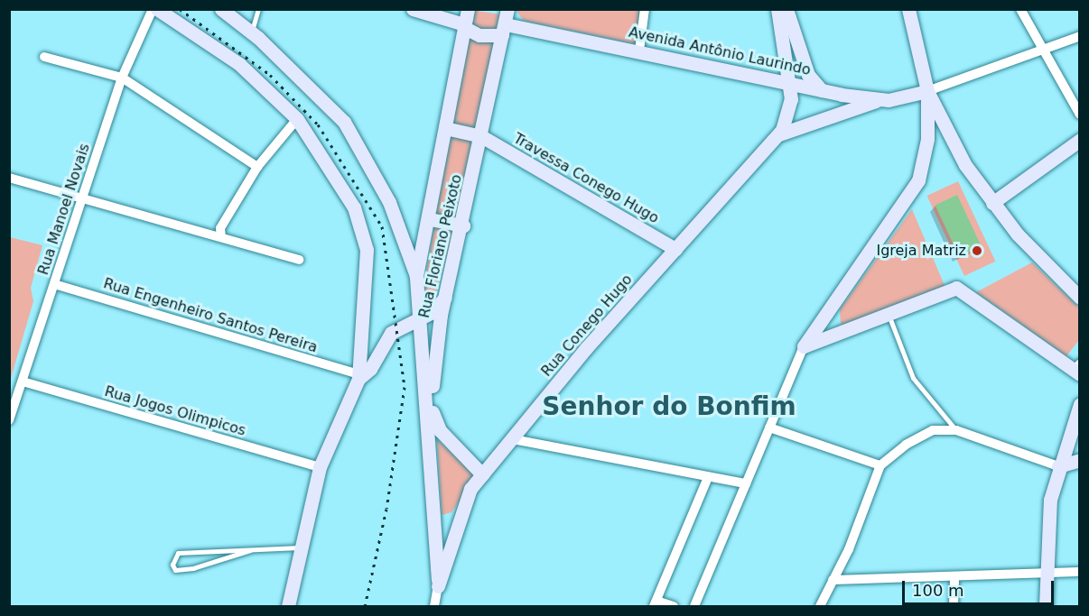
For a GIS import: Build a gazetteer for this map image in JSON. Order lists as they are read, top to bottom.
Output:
{
  "streets": {
    "street": [
      "Avenida Antônio Laurindo",
      "Travessa Conego Hugo",
      "Rua Manoel Novais",
      "Rua Floriano Peixoto",
      "Rua Engenheiro Santos Pereira",
      "Rua Conego Hugo",
      "Rua Jogos Olimpicos"
    ]
  },
  "crossings": [
    ["Avenida Antônio Laurindo", "Rua Floriano Peixoto"],
    ["Travessa Conego Hugo", "Rua Floriano Peixoto"],
    ["Travessa Conego Hugo", "Rua Conego Hugo"],
    ["Rua Manoel Novais", "Rua Engenheiro Santos Pereira"],
    ["Rua Manoel Novais", "Rua Jogos Olimpicos"],
    ["Rua Floriano Peixoto", "Rua Conego Hugo"]
  ],
  "districts": ["Senhor do Bonfim"],
  "places": ["Igreja Matriz"],
  "scale_bar": "100 m"
}
